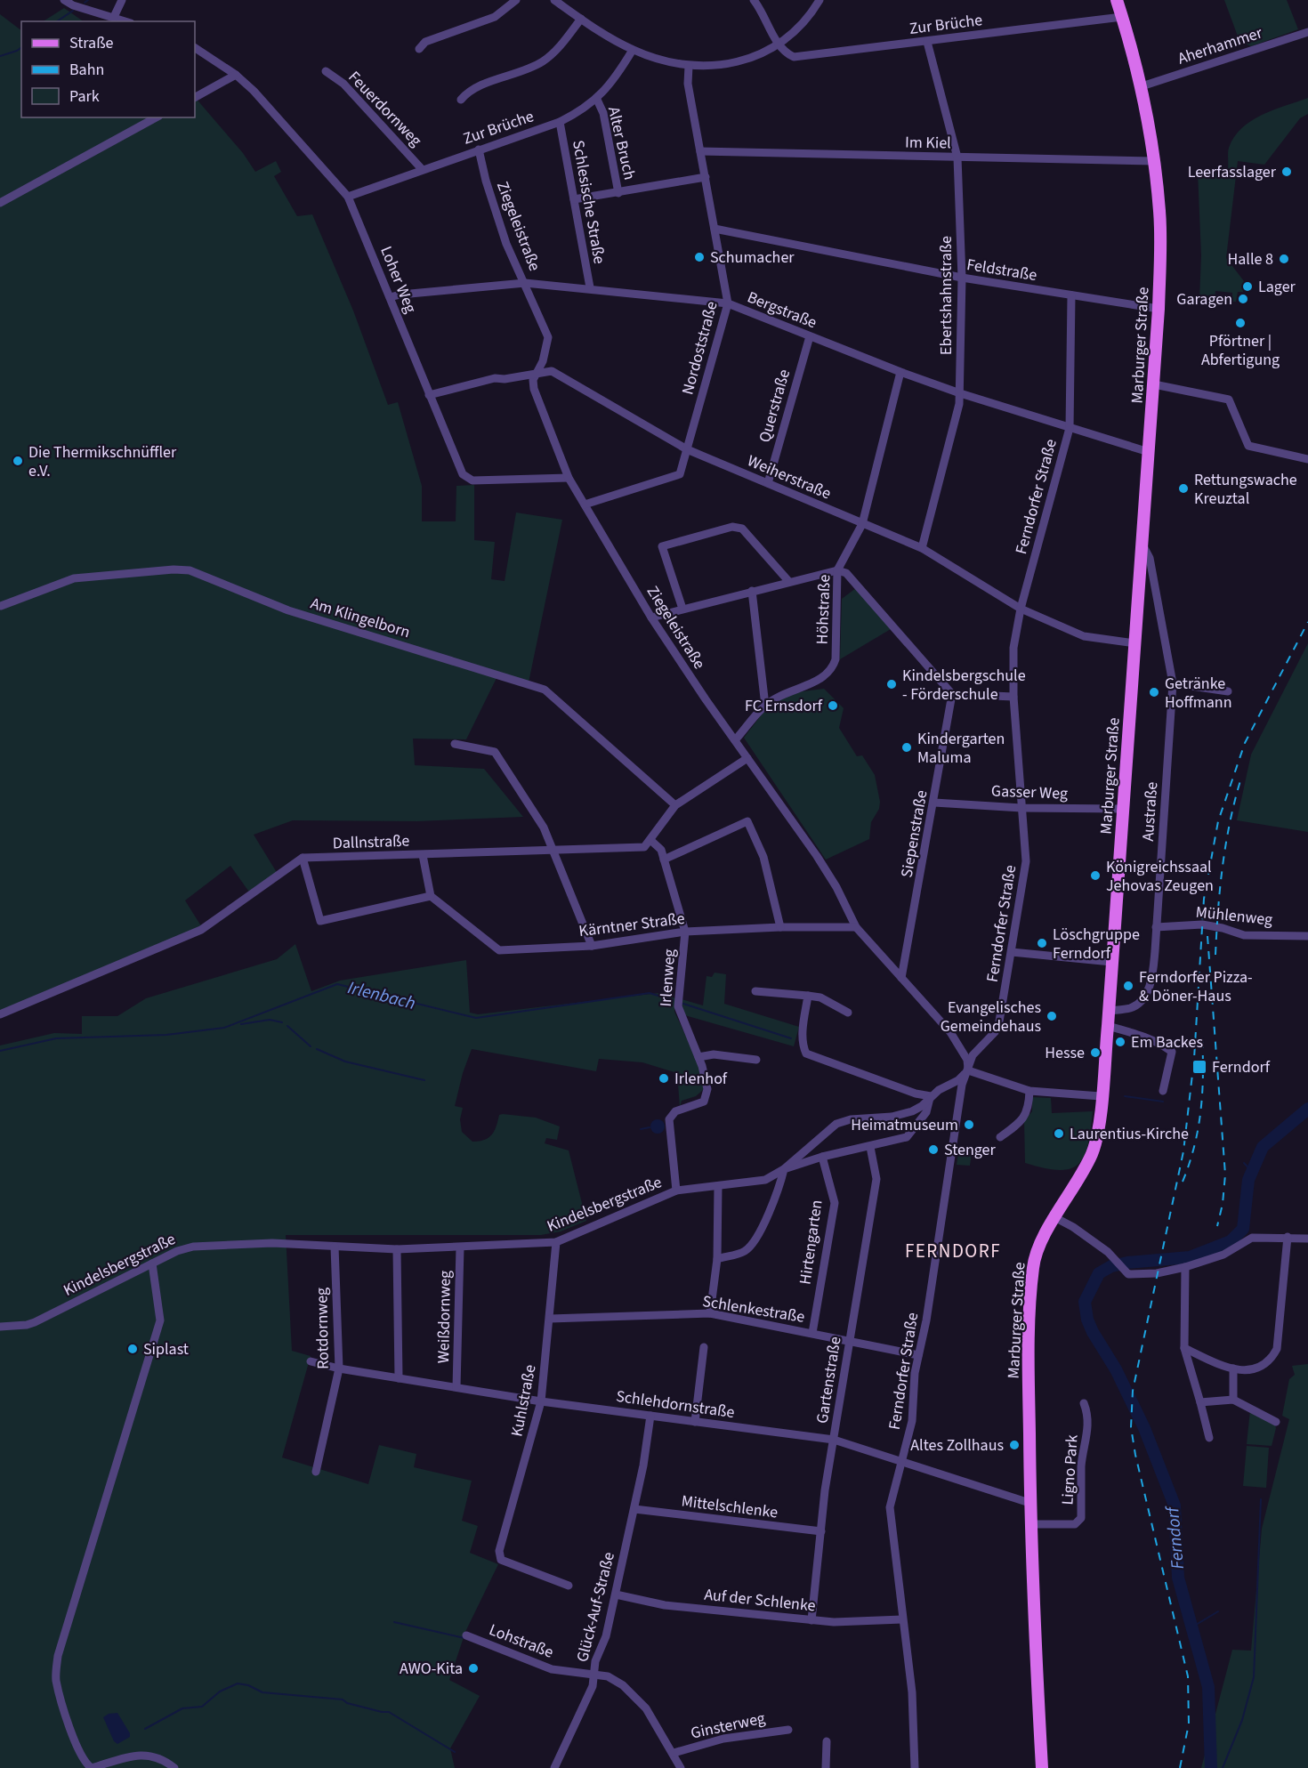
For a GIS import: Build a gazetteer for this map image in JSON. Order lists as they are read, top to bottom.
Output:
{
  "streets": {
    "main road": ["Marburger Straße"],
    "street": [
      "Zur Brüche",
      "Aherhammer",
      "Feuerdornweg",
      "Im Kiel",
      "Alter Bruch",
      "Schlesische Straße",
      "Ziegeleistraße",
      "Feldstraße",
      "Loher Weg",
      "Ebertshahnstraße",
      "Bergstraße",
      "Nordoststraße",
      "Querstraße",
      "Weiherstraße",
      "Ferndorfer Straße",
      "Höhstraße",
      "Am Klingelborn",
      "Gasser Weg",
      "Austraße",
      "Siepenstraße",
      "Dallnstraße",
      "Mühlenweg",
      "Kärntner Straße",
      "Irlenweg",
      "Kindelsbergstraße",
      "Hirtengarten",
      "Schlenkestraße",
      "Weißdornweg",
      "Rotdornweg",
      "Gartenstraße",
      "Kuhlstraße",
      "Schlehdornstraße",
      "Ligno Park",
      "Mittelschlenke",
      "Auf der Schlenke",
      "Glück-Auf-Straße",
      "Lohstraße",
      "Ginsterweg"
    ]
  },
  "crossings": [
    ["Zur Brüche", "Feuerdornweg"],
    ["Zur Brüche", "Alter Bruch"],
    ["Zur Brüche", "Schlesische Straße"],
    ["Zur Brüche", "Ziegeleistraße"],
    ["Zur Brüche", "Loher Weg"],
    ["Zur Brüche", "Ebertshahnstraße"],
    ["Zur Brüche", "Marburger Straße"],
    ["Aherhammer", "Marburger Straße"],
    ["Im Kiel", "Ebertshahnstraße"],
    ["Im Kiel", "Marburger Straße"],
    ["Im Kiel", "Nordoststraße"],
    ["Alter Bruch", "Schlesische Straße"],
    ["Alter Bruch", "Nordoststraße"],
    ["Schlesische Straße", "Bergstraße"],
    ["Ziegeleistraße", "Loher Weg"],
    ["Ziegeleistraße", "Bergstraße"],
    ["Ziegeleistraße", "Nordoststraße"],
    ["Ziegeleistraße", "Weiherstraße"],
    ["Ziegeleistraße", "Ferndorfer Straße"],
    ["Ziegeleistraße", "Höhstraße"],
    ["Ziegeleistraße", "Siepenstraße"],
    ["Ziegeleistraße", "Kärntner Straße"],
    ["Ziegeleistraße", "Kindelsbergstraße"],
    ["Feldstraße", "Ebertshahnstraße"],
    ["Feldstraße", "Marburger Straße"],
    ["Feldstraße", "Nordoststraße"],
    ["Feldstraße", "Ferndorfer Straße"],
    ["Loher Weg", "Bergstraße"],
    ["Loher Weg", "Weiherstraße"],
    ["Ebertshahnstraße", "Bergstraße"],
    ["Ebertshahnstraße", "Weiherstraße"],
    ["Bergstraße", "Marburger Straße"],
    ["Bergstraße", "Nordoststraße"],
    ["Bergstraße", "Querstraße"],
    ["Bergstraße", "Ferndorfer Straße"],
    ["Bergstraße", "Höhstraße"],
    ["Marburger Straße", "Weiherstraße"],
    ["Marburger Straße", "Gasser Weg"],
    ["Marburger Straße", "Austraße"],
    ["Marburger Straße", "Schlehdornstraße"],
    ["Marburger Straße", "Ligno Park"],
    ["Nordoststraße", "Weiherstraße"],
    ["Querstraße", "Weiherstraße"],
    ["Weiherstraße", "Ferndorfer Straße"],
    ["Weiherstraße", "Höhstraße"],
    ["Ferndorfer Straße", "Gasser Weg"],
    ["Ferndorfer Straße", "Kindelsbergstraße"],
    ["Ferndorfer Straße", "Schlenkestraße"],
    ["Ferndorfer Straße", "Schlehdornstraße"],
    ["Ferndorfer Straße", "Auf der Schlenke"],
    ["Gasser Weg", "Siepenstraße"],
    ["Austraße", "Mühlenweg"],
    ["Dallnstraße", "Irlenweg"],
    ["Kärntner Straße", "Irlenweg"],
    ["Irlenweg", "Kindelsbergstraße"],
    ["Kindelsbergstraße", "Weißdornweg"],
    ["Kindelsbergstraße", "Rotdornweg"],
    ["Kindelsbergstraße", "Kuhlstraße"],
    ["Hirtengarten", "Schlenkestraße"],
    ["Schlenkestraße", "Gartenstraße"],
    ["Schlenkestraße", "Kuhlstraße"],
    ["Weißdornweg", "Schlehdornstraße"],
    ["Rotdornweg", "Schlehdornstraße"],
    ["Gartenstraße", "Schlehdornstraße"],
    ["Gartenstraße", "Mittelschlenke"],
    ["Gartenstraße", "Auf der Schlenke"],
    ["Kuhlstraße", "Schlehdornstraße"],
    ["Schlehdornstraße", "Glück-Auf-Straße"],
    ["Mittelschlenke", "Glück-Auf-Straße"],
    ["Auf der Schlenke", "Glück-Auf-Straße"],
    ["Glück-Auf-Straße", "Lohstraße"],
    ["Lohstraße", "Ginsterweg"]
  ],
  "districts": ["FERNDORF"],
  "water": ["Irlenbach", "Ferndorf"],
  "places": {
    "other": [
      "Leerfasslager",
      "Schumacher",
      "Halle 8",
      "Lager",
      "Garagen",
      "Pförtner | Abfertigung",
      "Die Thermikschnüffler e.V.",
      "Rettungswache Kreuztal",
      "Kindelsbergschule - Förderschule",
      "Getränke Hoffmann",
      "FC Ernsdorf",
      "Kindergarten Maluma",
      "Königreichssaal Jehovas Zeugen",
      "Löschgruppe Ferndorf",
      "Ferndorfer Pizza- & Döner-Haus",
      "Evangelisches Gemeindehaus",
      "Em Backes",
      "Hesse",
      "Irlenhof",
      "Heimatmuseum",
      "Laurentius-Kirche",
      "Stenger",
      "Siplast",
      "Altes Zollhaus",
      "AWO-Kita"
    ],
    "transit": ["Ferndorf"]
  },
  "legend": ["Straße", "Bahn", "Park"]
}
